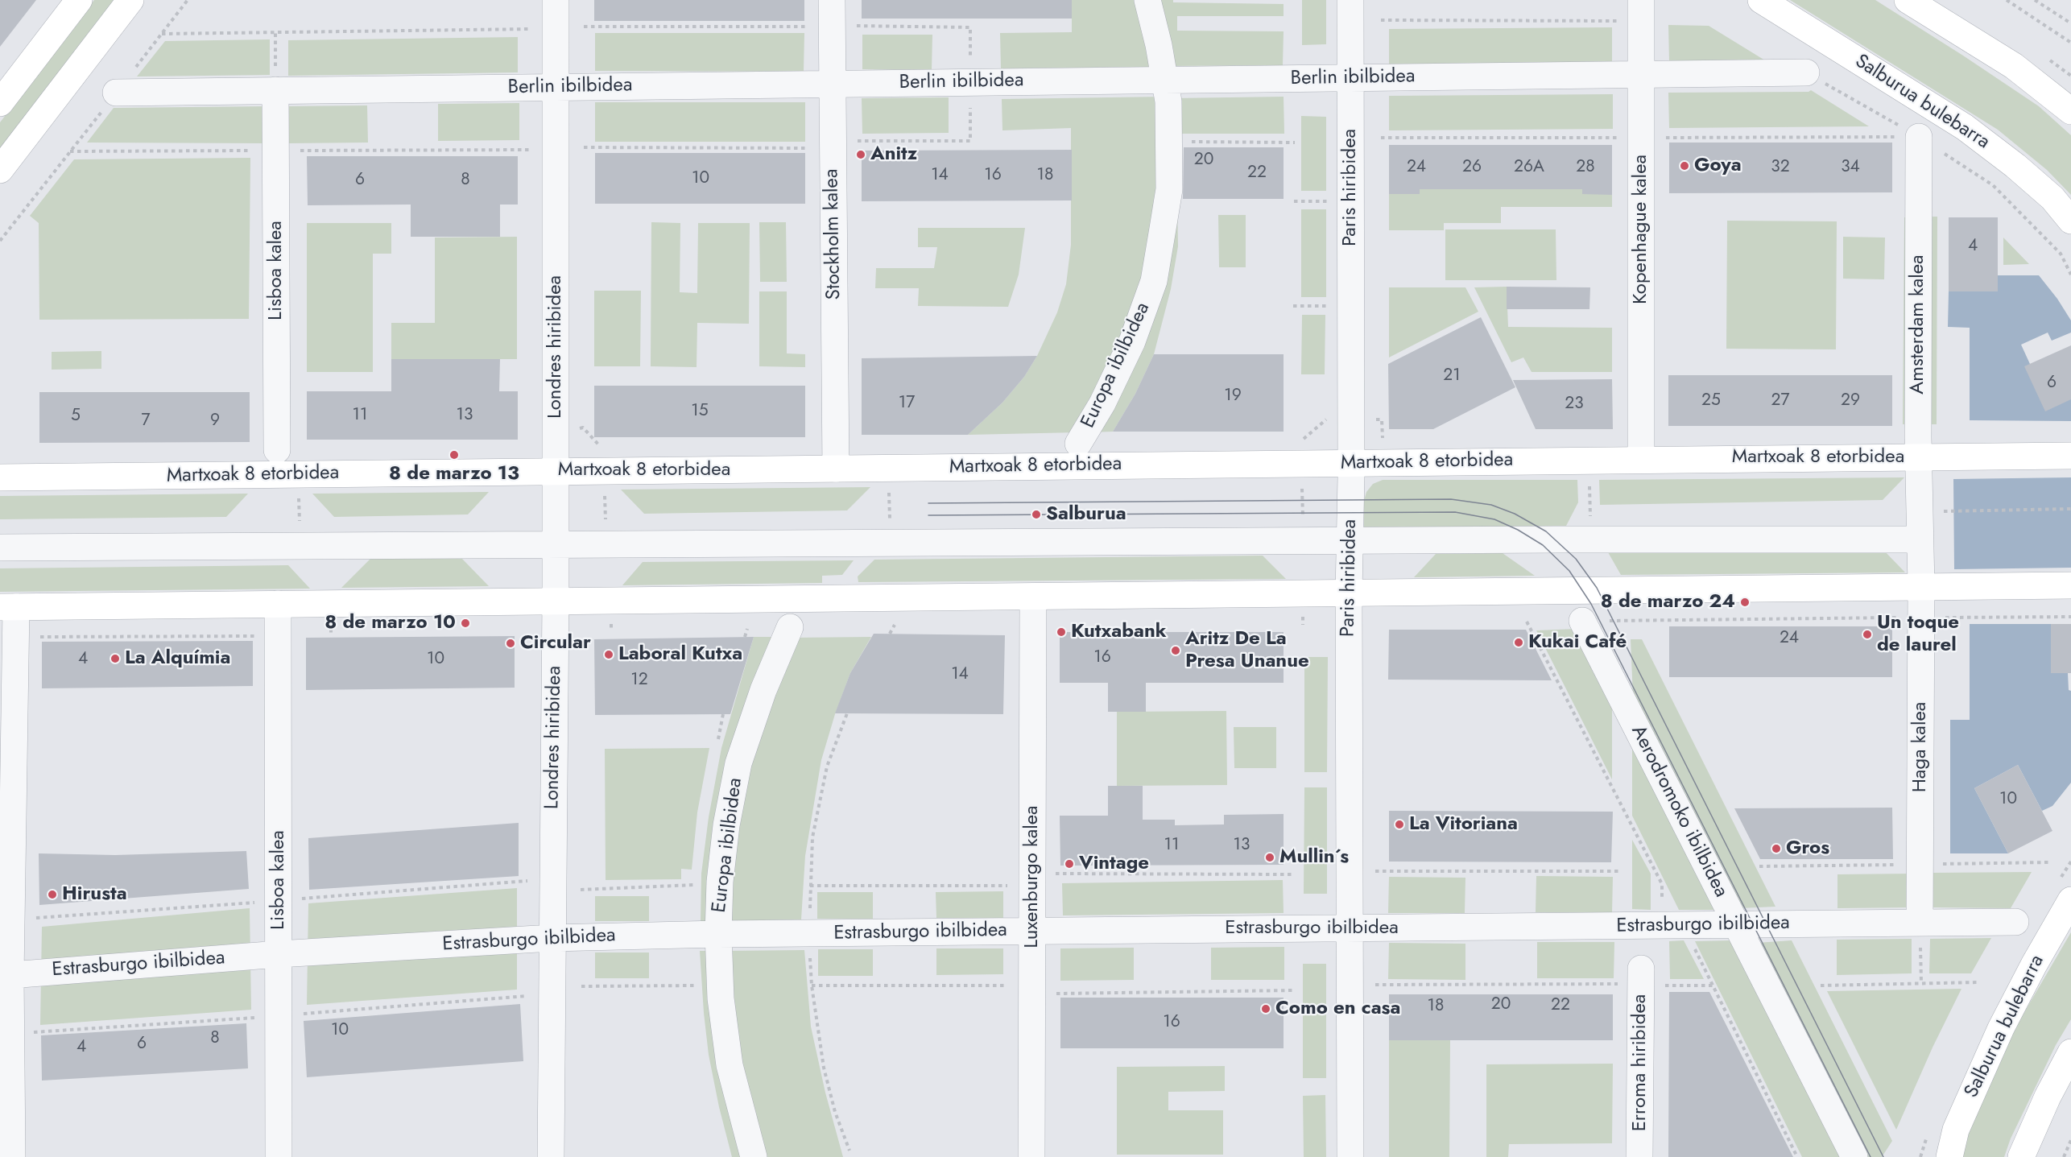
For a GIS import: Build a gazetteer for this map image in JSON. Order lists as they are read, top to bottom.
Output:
{
  "streets": {
    "street": [
      "Berlin ibilbidea",
      "Salburua bulebarra",
      "Paris hiribidea",
      "Kopenhague kalea",
      "Stockholm kalea",
      "Lisboa kalea",
      "Amsterdam kalea",
      "Londres hiribidea",
      "Europa ibilbidea",
      "Martxoak 8 etorbidea",
      "Haga kalea",
      "Aerodromoko ibilbidea",
      "Luxenburgo kalea",
      "Estrasburgo ibilbidea",
      "Erroma hiribidea"
    ]
  },
  "crossings": [
    ["Berlin ibilbidea", "Paris hiribidea"],
    ["Berlin ibilbidea", "Kopenhague kalea"],
    ["Berlin ibilbidea", "Stockholm kalea"],
    ["Berlin ibilbidea", "Lisboa kalea"],
    ["Berlin ibilbidea", "Londres hiribidea"],
    ["Berlin ibilbidea", "Europa ibilbidea"],
    ["Paris hiribidea", "Martxoak 8 etorbidea"],
    ["Paris hiribidea", "Estrasburgo ibilbidea"],
    ["Kopenhague kalea", "Martxoak 8 etorbidea"],
    ["Stockholm kalea", "Martxoak 8 etorbidea"],
    ["Lisboa kalea", "Estrasburgo ibilbidea"],
    ["Amsterdam kalea", "Martxoak 8 etorbidea"],
    ["Amsterdam kalea", "Haga kalea"],
    ["Londres hiribidea", "Martxoak 8 etorbidea"],
    ["Londres hiribidea", "Estrasburgo ibilbidea"],
    ["Europa ibilbidea", "Estrasburgo ibilbidea"],
    ["Haga kalea", "Estrasburgo ibilbidea"],
    ["Aerodromoko ibilbidea", "Estrasburgo ibilbidea"],
    ["Luxenburgo kalea", "Estrasburgo ibilbidea"]
  ],
  "places": [
    "Anitz",
    "Goya",
    "8 de marzo 13",
    "Salburua",
    "8 de marzo 24",
    "8 de marzo 10",
    "Kutxabank",
    "Un toque de laurel",
    "Kukai Café",
    "Circular",
    "Aritz De La Presa Unanue",
    "Laboral Kutxa",
    "La Alquímia",
    "La Vitoriana",
    "Gros",
    "Mullin´s",
    "Vintage",
    "Hirusta",
    "Como en casa"
  ],
  "house_numbers": [
    "20",
    "24",
    "26",
    "26A",
    "28",
    "32",
    "34",
    "22",
    "14",
    "16",
    "18",
    "10",
    "6",
    "8",
    "4",
    "21",
    "6",
    "19",
    "25",
    "27",
    "29",
    "17",
    "23",
    "15",
    "11",
    "13",
    "5",
    "7",
    "9",
    "24",
    "16",
    "4",
    "10",
    "14",
    "12",
    "10",
    "11",
    "13",
    "20",
    "22",
    "18",
    "16",
    "10",
    "8",
    "6",
    "4"
  ]
}
